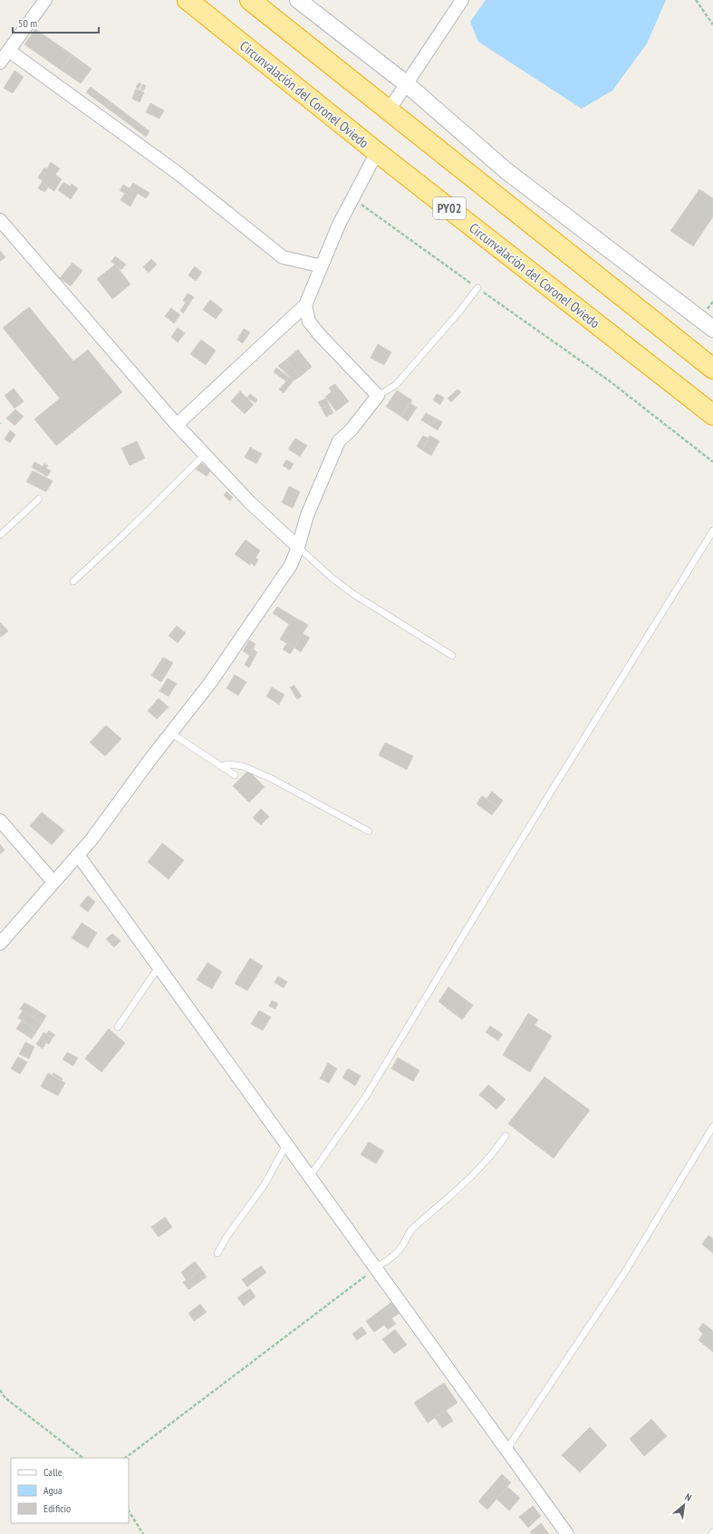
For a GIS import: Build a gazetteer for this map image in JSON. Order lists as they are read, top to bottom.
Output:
{
  "streets": {
    "highway": ["Circunvalación del Coronel Oviedo", "PY02"]
  },
  "legend": ["Calle", "Agua", "Edificio"],
  "scale_bar": "50 m",
  "north": "top right"
}
